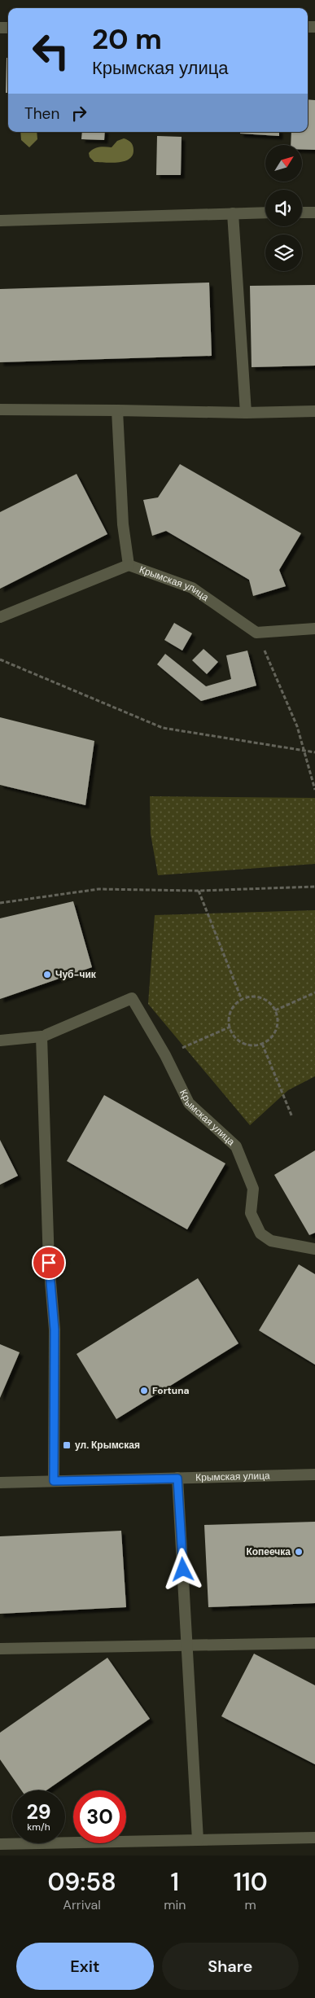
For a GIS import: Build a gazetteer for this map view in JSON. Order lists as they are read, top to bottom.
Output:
{
  "streets": {
    "street": ["Крымская улица"]
  },
  "places": {
    "other": ["Чуб-чик", "Fortuna", "Копеечка"],
    "transit": ["ул. Крымская"]
  },
  "north": "top right",
  "page": {
    "turn": ["20 m", "Крымская улица"],
    "then": "Then",
    "speed": "29 km/h",
    "limit": "30",
    "eta": [
      "09:58",
      "Arrival",
      "1",
      "min",
      "110",
      "m"
    ],
    "buttons": ["Exit", "Share"]
  }
}
